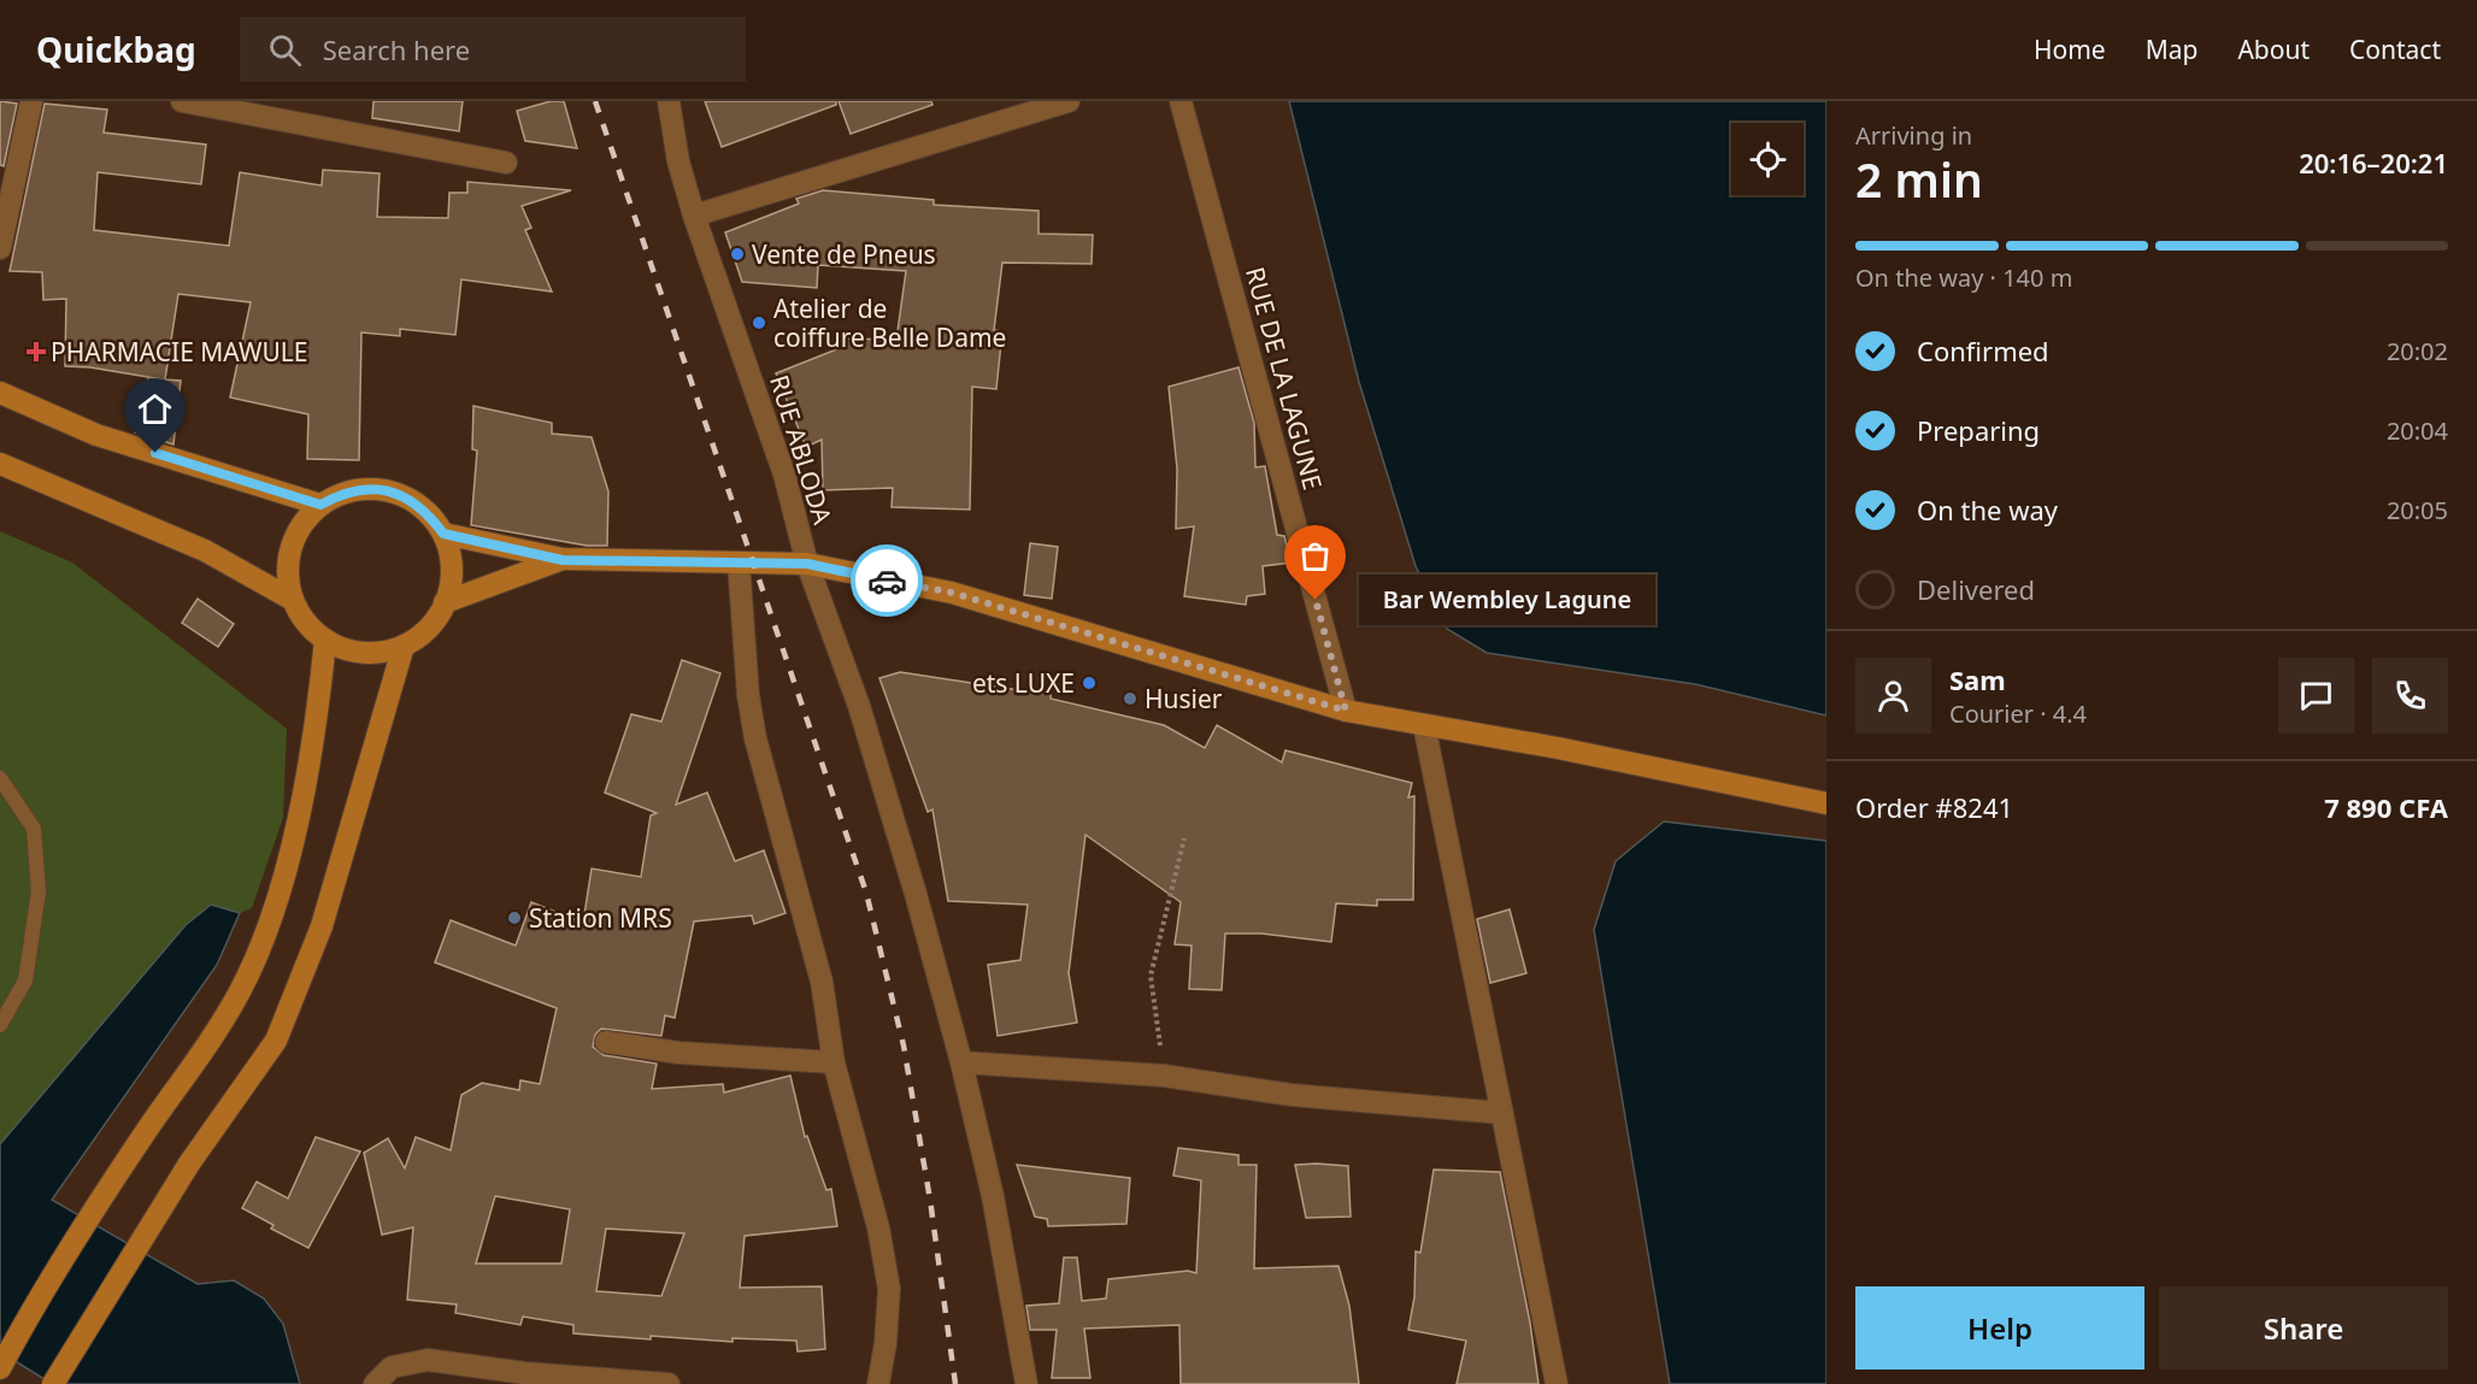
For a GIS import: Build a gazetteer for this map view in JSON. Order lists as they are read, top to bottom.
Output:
{
  "streets": {
    "street": ["RUE DE LA LAGUNE", "RUE ABLODA"]
  },
  "places": {
    "other": [
      "Vente de Pneus",
      "Atelier de coiffure Belle Dame",
      "Bar Wembley Lagune",
      "ets LUXE",
      "Husier",
      "Station MRS"
    ],
    "health": ["PHARMACIE MAWULE"]
  },
  "page": {
    "header": "Quickbag",
    "search": "Search here",
    "nav": [
      "Home",
      "Map",
      "About",
      "Contact"
    ],
    "heading": ["2 min", "Arriving in", "20:16–20:21"],
    "panel": [
      "Sam",
      "Courier · 4.4",
      "Order #8241",
      "7 890 CFA"
    ],
    "bar": "On the way · 140 m",
    "list": [
      ["Confirmed", "20:02"],
      ["Preparing", "20:04"],
      ["On the way", "20:05"],
      "Delivered"
    ],
    "bubble": "Bar Wembley Lagune",
    "buttons": ["Help", "Share"]
  }
}
